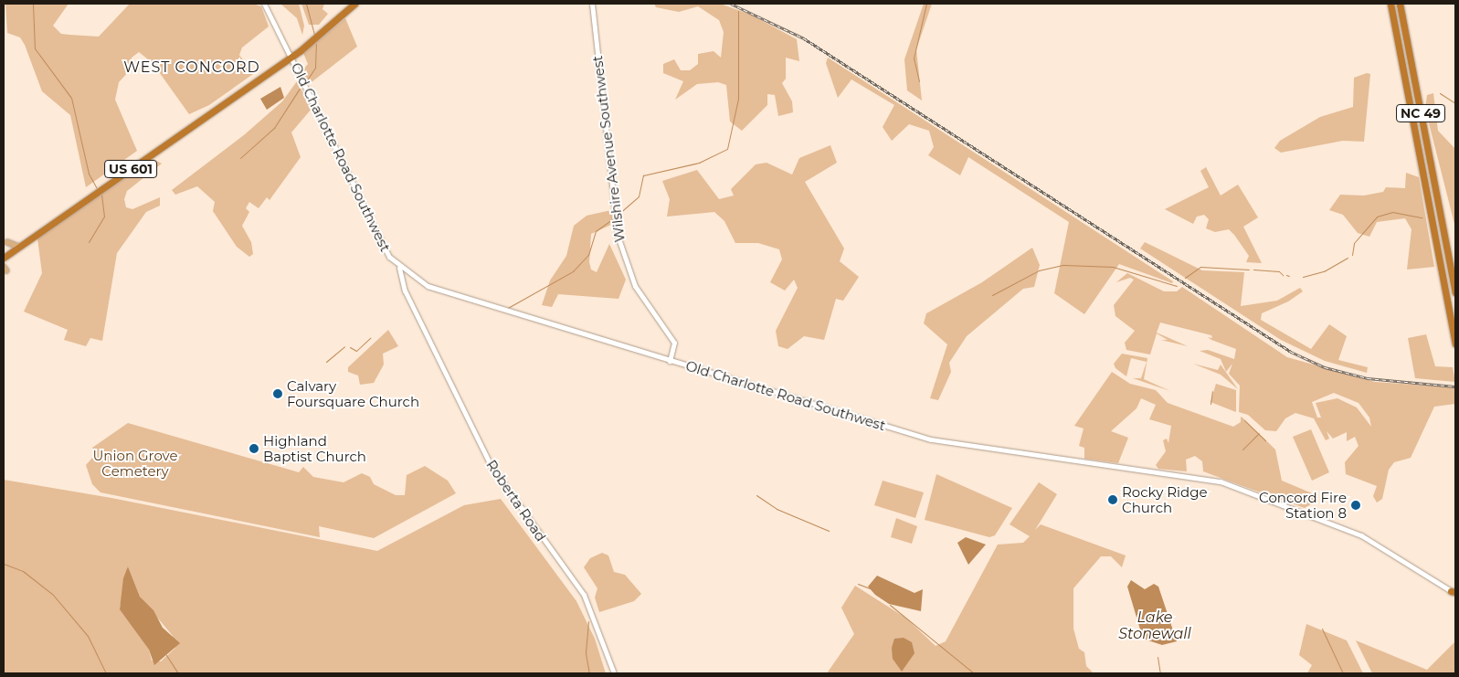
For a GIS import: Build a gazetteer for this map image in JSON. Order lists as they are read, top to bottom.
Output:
{
  "streets": {
    "highway": ["NC 49", "US 601"],
    "main road": ["Wilshire Avenue Southwest", "Old Charlotte Road Southwest", "Roberta Road"]
  },
  "crossings": [
    ["Wilshire Avenue Southwest", "Old Charlotte Road Southwest"],
    ["Old Charlotte Road Southwest", "US 601"],
    ["Old Charlotte Road Southwest", "Roberta Road"]
  ],
  "districts": ["WEST CONCORD"],
  "water": ["Lake Stonewall"],
  "parks": ["Union Grove Cemetery"],
  "places": [
    "Calvary Foursquare Church",
    "Highland Baptist Church",
    "Rocky Ridge Church",
    "Concord Fire Station 8"
  ]
}
